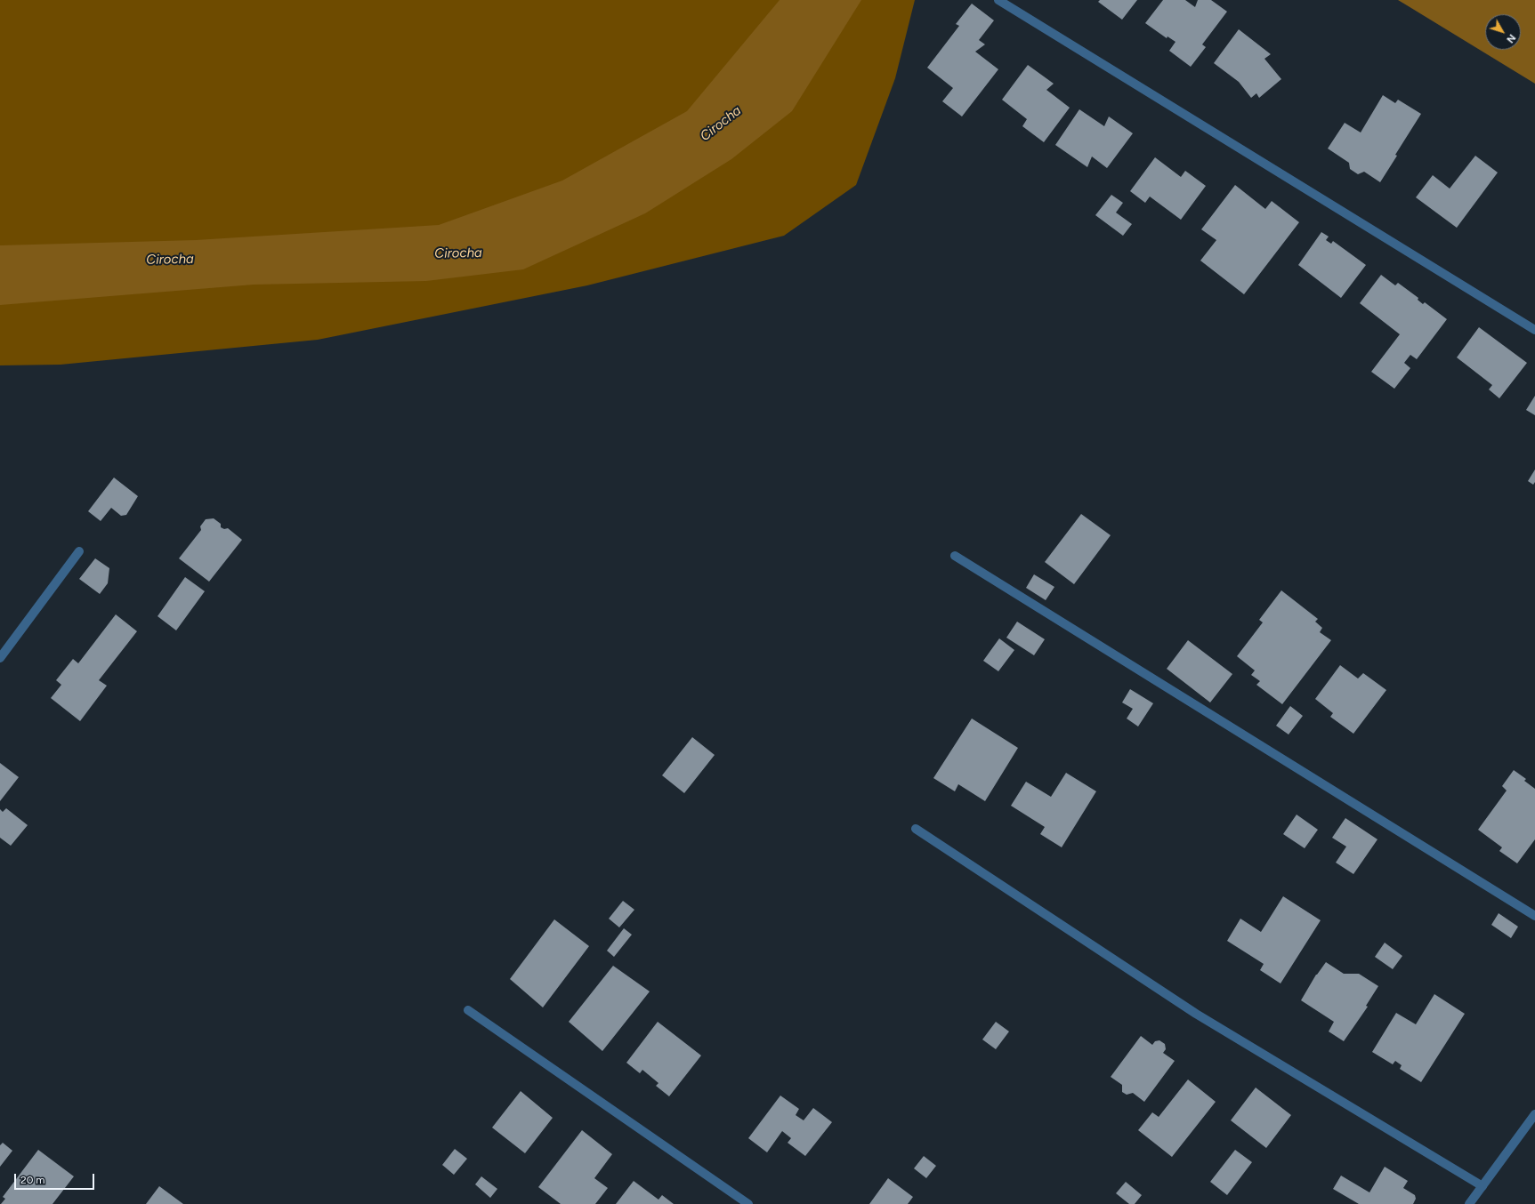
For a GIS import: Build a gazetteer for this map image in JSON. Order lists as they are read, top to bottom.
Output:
{
  "water": ["Cirocha"],
  "scale_bar": "20 m",
  "north": "bottom right"
}
